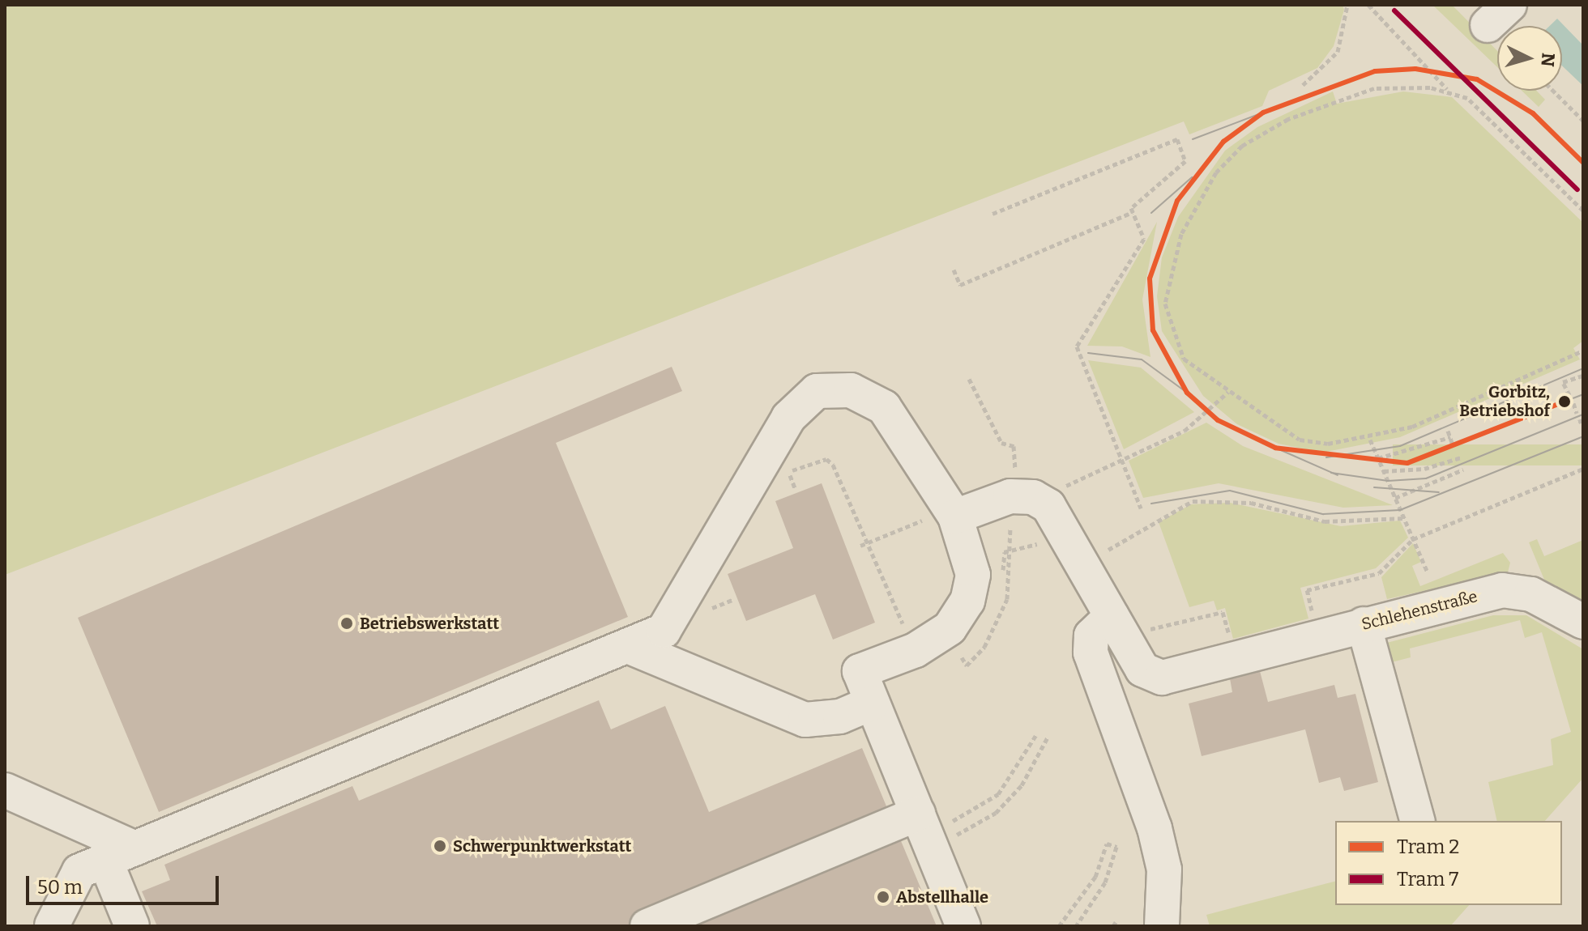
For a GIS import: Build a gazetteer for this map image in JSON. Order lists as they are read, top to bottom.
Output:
{
  "streets": {
    "street": ["Schlehenstraße"]
  },
  "places": [
    "Gorbitz, Betriebshof",
    "Betriebswerkstatt",
    "Schwerpunktwerkstatt",
    "Abstellhalle"
  ],
  "lines": ["tram line 7", "tram line 2"],
  "legend": ["Tram 2", "Tram 7"],
  "scale_bar": "50 m",
  "north": "right"
}
